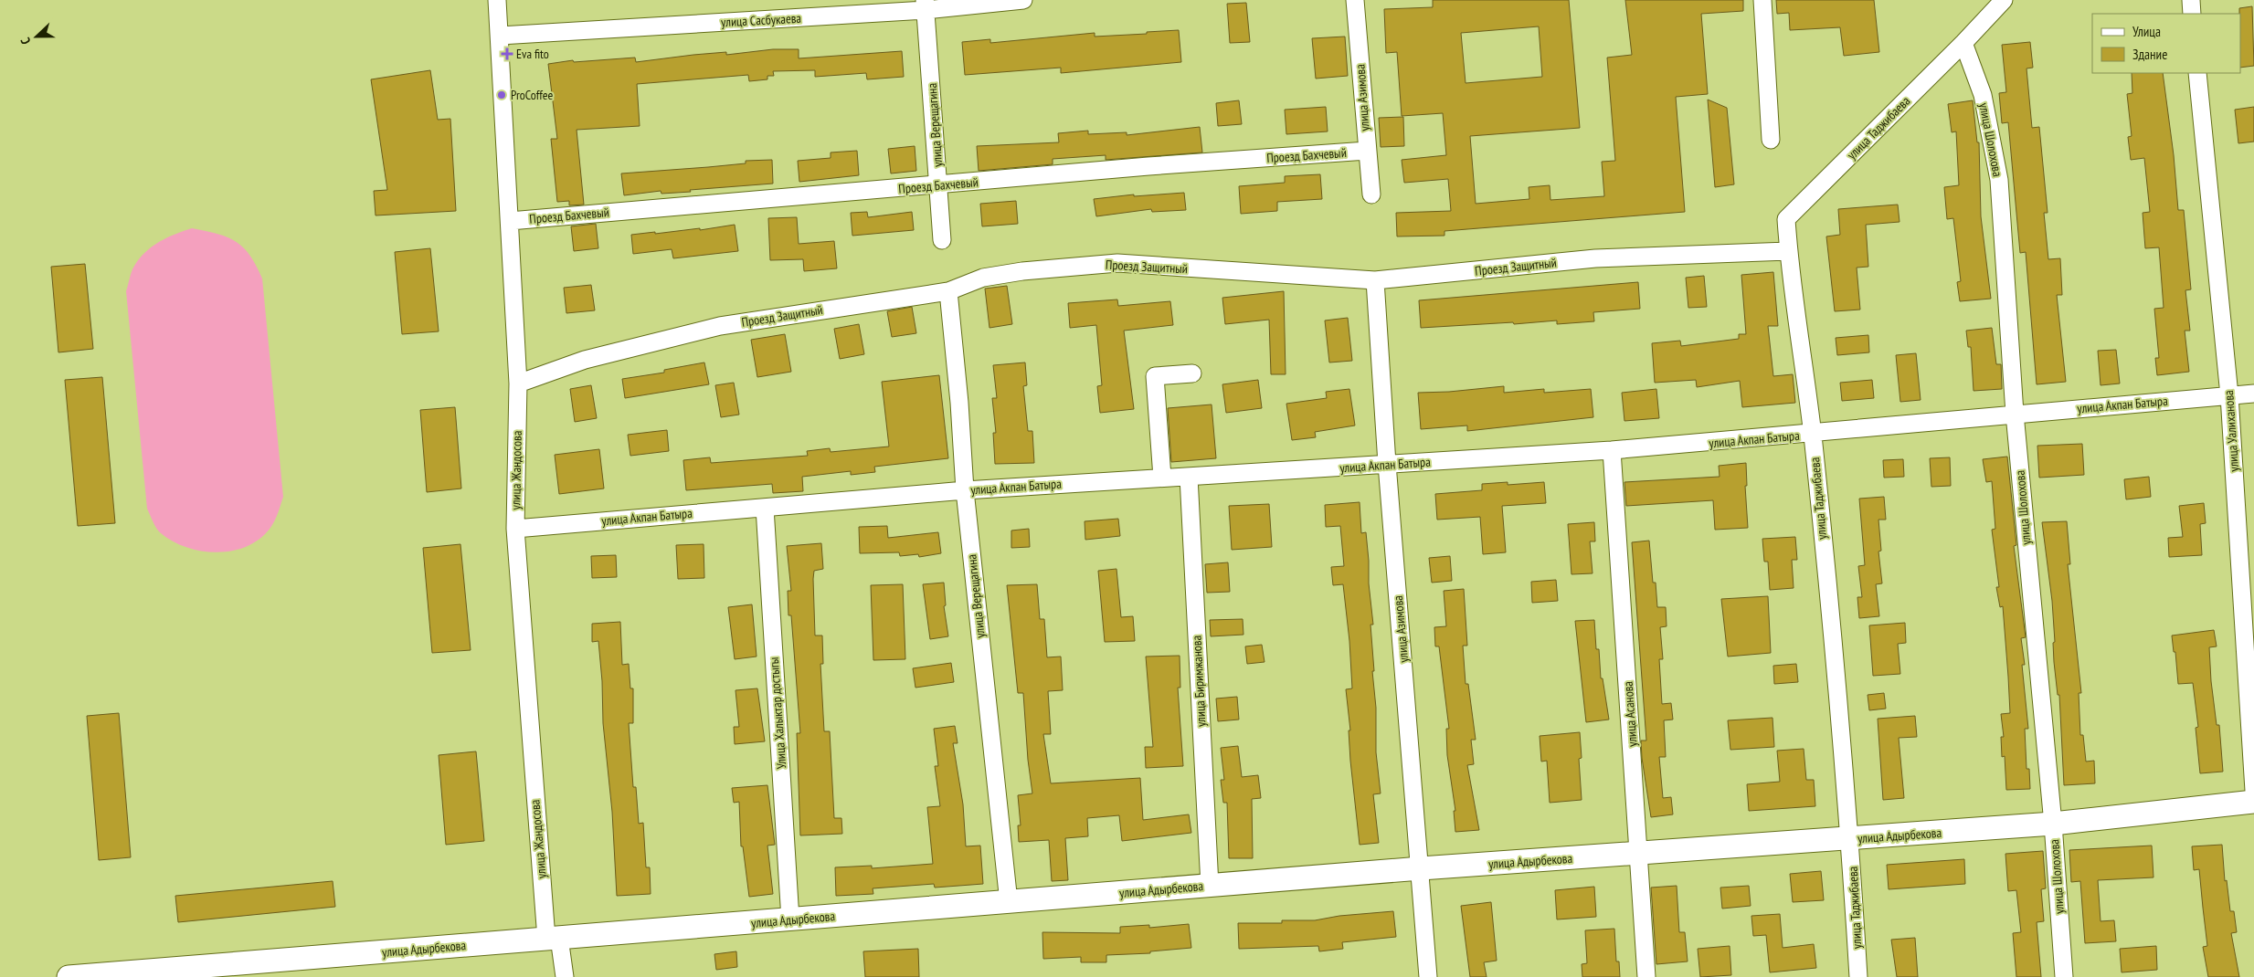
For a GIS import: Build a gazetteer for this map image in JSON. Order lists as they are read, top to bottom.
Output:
{
  "streets": {
    "main road": ["улица Адырбекова"],
    "street": [
      "улица Сасбукаева",
      "улица Азимова",
      "улица Верещагина",
      "улица Таджибаева",
      "улица Шолохова",
      "Проезд Бахчевый",
      "Проезд Защитный",
      "улица Акпан Батыра",
      "улица Уалиханова",
      "улица Жандосова",
      "улица Биримжанова",
      "Улица Халыктар достыгы",
      "улица Асанова"
    ]
  },
  "crossings": [
    ["улица Сасбукаева", "улица Верещагина"],
    ["улица Сасбукаева", "улица Жандосова"],
    ["улица Азимова", "Проезд Бахчевый"],
    ["улица Азимова", "Проезд Защитный"],
    ["улица Азимова", "улица Акпан Батыра"],
    ["улица Азимова", "улица Адырбекова"],
    ["улица Верещагина", "Проезд Бахчевый"],
    ["улица Верещагина", "Проезд Защитный"],
    ["улица Верещагина", "улица Акпан Батыра"],
    ["улица Верещагина", "улица Адырбекова"],
    ["улица Таджибаева", "улица Шолохова"],
    ["улица Таджибаева", "Проезд Защитный"],
    ["улица Таджибаева", "улица Акпан Батыра"],
    ["улица Таджибаева", "улица Адырбекова"],
    ["улица Шолохова", "улица Акпан Батыра"],
    ["улица Шолохова", "улица Адырбекова"],
    ["Проезд Бахчевый", "улица Жандосова"],
    ["Проезд Защитный", "улица Жандосова"],
    ["улица Акпан Батыра", "улица Уалиханова"],
    ["улица Акпан Батыра", "улица Жандосова"],
    ["улица Акпан Батыра", "улица Биримжанова"],
    ["улица Акпан Батыра", "Улица Халыктар достыгы"],
    ["улица Акпан Батыра", "улица Асанова"],
    ["улица Жандосова", "улица Адырбекова"],
    ["улица Биримжанова", "улица Адырбекова"],
    ["Улица Халыктар достыгы", "улица Адырбекова"],
    ["улица Асанова", "улица Адырбекова"]
  ],
  "places": {
    "health": ["Eva fito"],
    "other": ["ProCoffee"]
  },
  "legend": ["Улица", "Здание"],
  "north": "left"
}
